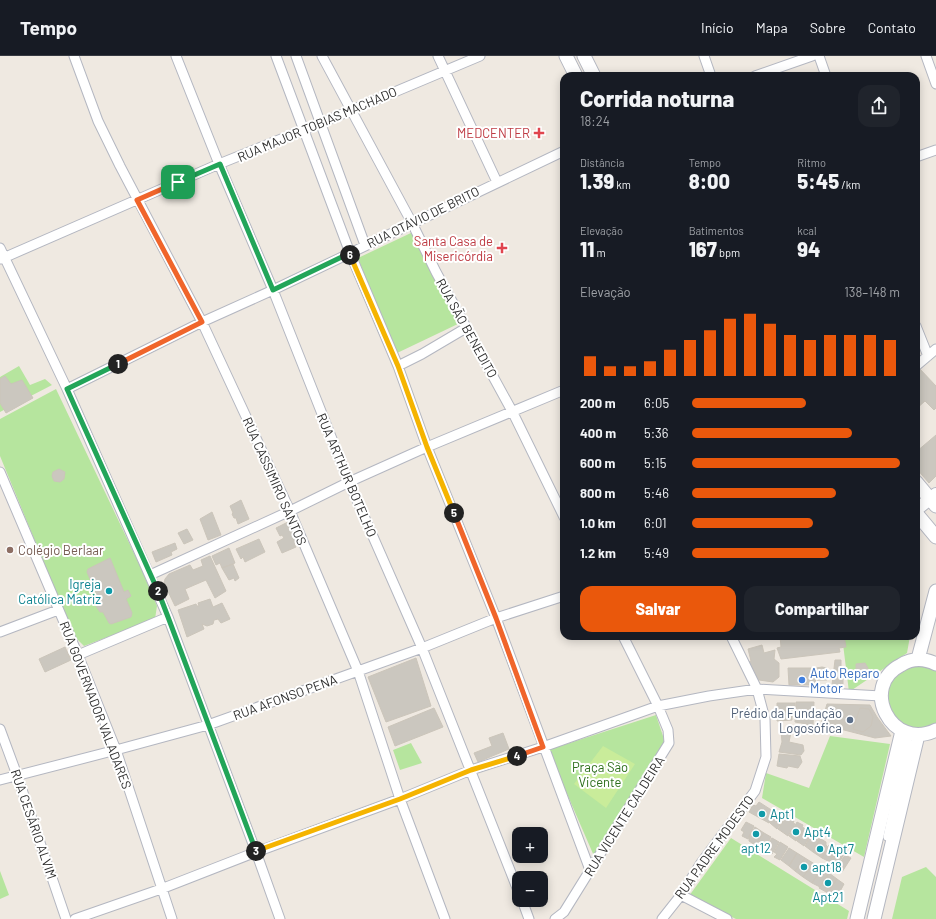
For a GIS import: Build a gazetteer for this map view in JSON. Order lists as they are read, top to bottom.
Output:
{
  "streets": {
    "street": [
      "RUA MAJOR TOBIAS MACHADO",
      "RUA OTÁVIO DE BRITO",
      "RUA SÃO BENEDITO",
      "RUA ARTHUR BOTELHO",
      "RUA CASSIMIRO SANTOS",
      "RUA AFONSO PENA",
      "RUA GOVERNADOR VALADARES",
      "RUA VICENTE CALDEIRA",
      "RUA CESÁRIO ALVIM",
      "RUA PADRE MODESTO"
    ]
  },
  "crossings": [
    ["RUA MAJOR TOBIAS MACHADO", "RUA SÃO BENEDITO"],
    ["RUA MAJOR TOBIAS MACHADO", "RUA ARTHUR BOTELHO"],
    ["RUA MAJOR TOBIAS MACHADO", "RUA CASSIMIRO SANTOS"],
    ["RUA OTÁVIO DE BRITO", "RUA SÃO BENEDITO"],
    ["RUA OTÁVIO DE BRITO", "RUA ARTHUR BOTELHO"],
    ["RUA OTÁVIO DE BRITO", "RUA CASSIMIRO SANTOS"],
    ["RUA ARTHUR BOTELHO", "RUA AFONSO PENA"],
    ["RUA CASSIMIRO SANTOS", "RUA AFONSO PENA"],
    ["RUA AFONSO PENA", "RUA GOVERNADOR VALADARES"],
    ["RUA AFONSO PENA", "RUA CESÁRIO ALVIM"]
  ],
  "parks": ["Praça São Vicente"],
  "places": {
    "health": ["MEDCENTER", "Santa Casa de Misericórdia"],
    "other": [
      "Colégio Berlaar",
      "Igreja Católica Matriz",
      "Auto Reparo Motor",
      "Prédio da Fundação Logosófica",
      "Apt1",
      "Apt4",
      "apt12",
      "Apt7",
      "apt18",
      "Apt21"
    ]
  },
  "page": {
    "header": "Tempo",
    "nav": [
      "Início",
      "Mapa",
      "Sobre",
      "Contato"
    ],
    "heading": ["Corrida noturna", "18:24"],
    "stats": [
      ["Distância", "1.39 km"],
      ["Tempo", "8:00"],
      ["Ritmo", "5:45 /km"],
      ["Elevação", "11 m"],
      ["Batimentos", "167 bpm"],
      ["kcal", "94"]
    ],
    "pins": [
      "6",
      "1",
      "5",
      "2",
      "4",
      "3"
    ],
    "chart": ["Elevação", "138–148 m"],
    "list": [
      {
        "name": "200 m",
        "note": "6:05"
      },
      {
        "name": "400 m",
        "note": "5:36"
      },
      {
        "name": "600 m",
        "note": "5:15"
      },
      {
        "name": "800 m",
        "note": "5:46"
      },
      {
        "name": "1.0 km",
        "note": "6:01"
      },
      {
        "name": "1.2 km",
        "note": "5:49"
      }
    ],
    "buttons": ["Salvar", "Compartilhar"],
    "map_buttons": ["+", "−"]
  }
}
